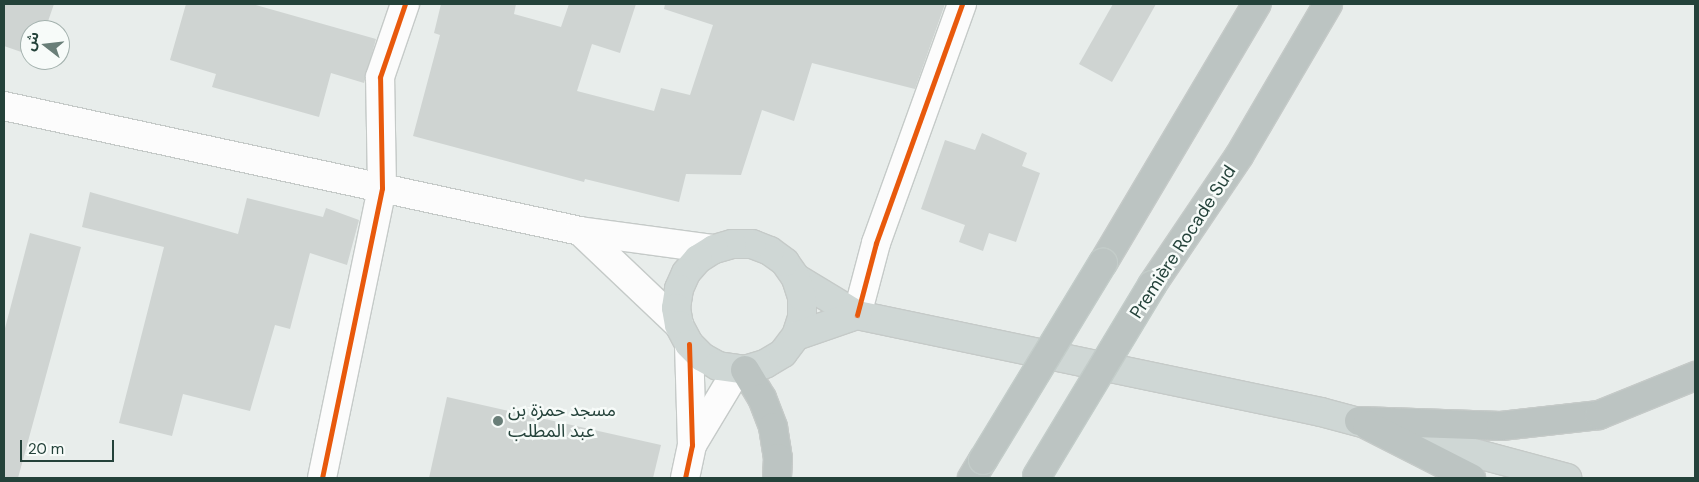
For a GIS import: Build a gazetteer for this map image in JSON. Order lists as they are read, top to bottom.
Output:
{
  "streets": {
    "highway": ["Première Rocade Sud"]
  },
  "places": ["مسجد حمزة بن عبد المطلب"],
  "scale_bar": "20 m",
  "north": "left"
}
